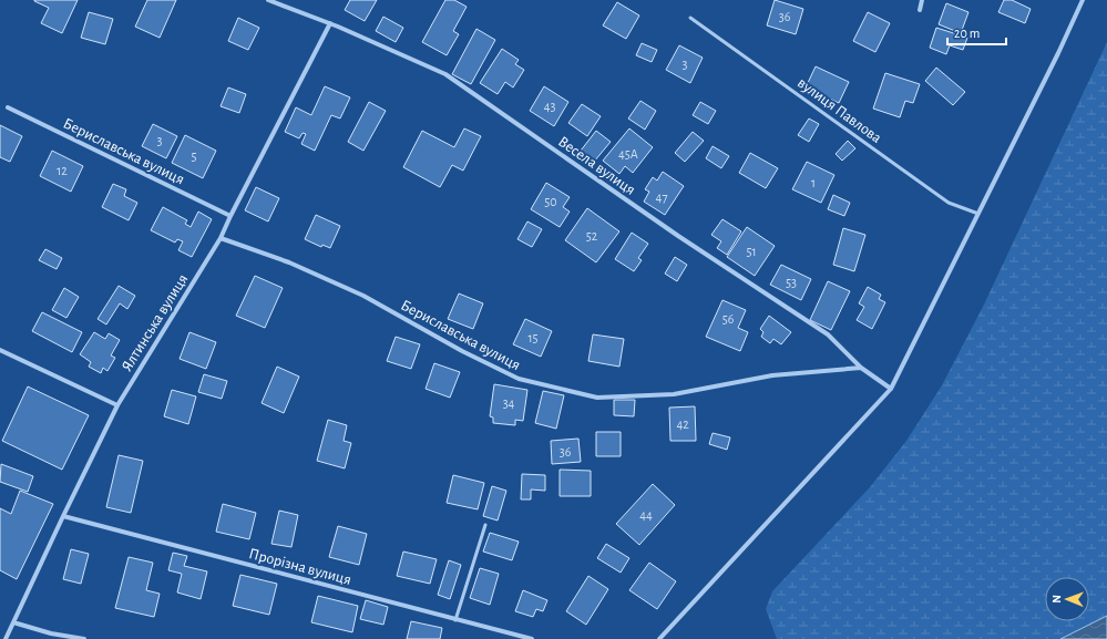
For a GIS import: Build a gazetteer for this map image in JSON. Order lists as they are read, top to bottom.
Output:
{
  "streets": {
    "street": [
      "Бериславська вулиця",
      "Весела вулиця",
      "Ялтинська вулиця",
      "Прорізна вулиця"
    ],
    "lane": ["вулиця Павлова"]
  },
  "crossings": [
    ["Бериславська вулиця", "Весела вулиця"],
    ["Бериславська вулиця", "Ялтинська вулиця"],
    ["Весела вулиця", "Ялтинська вулиця"],
    ["Ялтинська вулиця", "Прорізна вулиця"]
  ],
  "house_numbers": [
    "36",
    "3",
    "43",
    "3",
    "45А",
    "5",
    "12",
    "1",
    "47",
    "50",
    "52",
    "51",
    "53",
    "56",
    "15",
    "34",
    "42",
    "36",
    "44"
  ],
  "scale_bar": "20 m",
  "north": "left"
}
